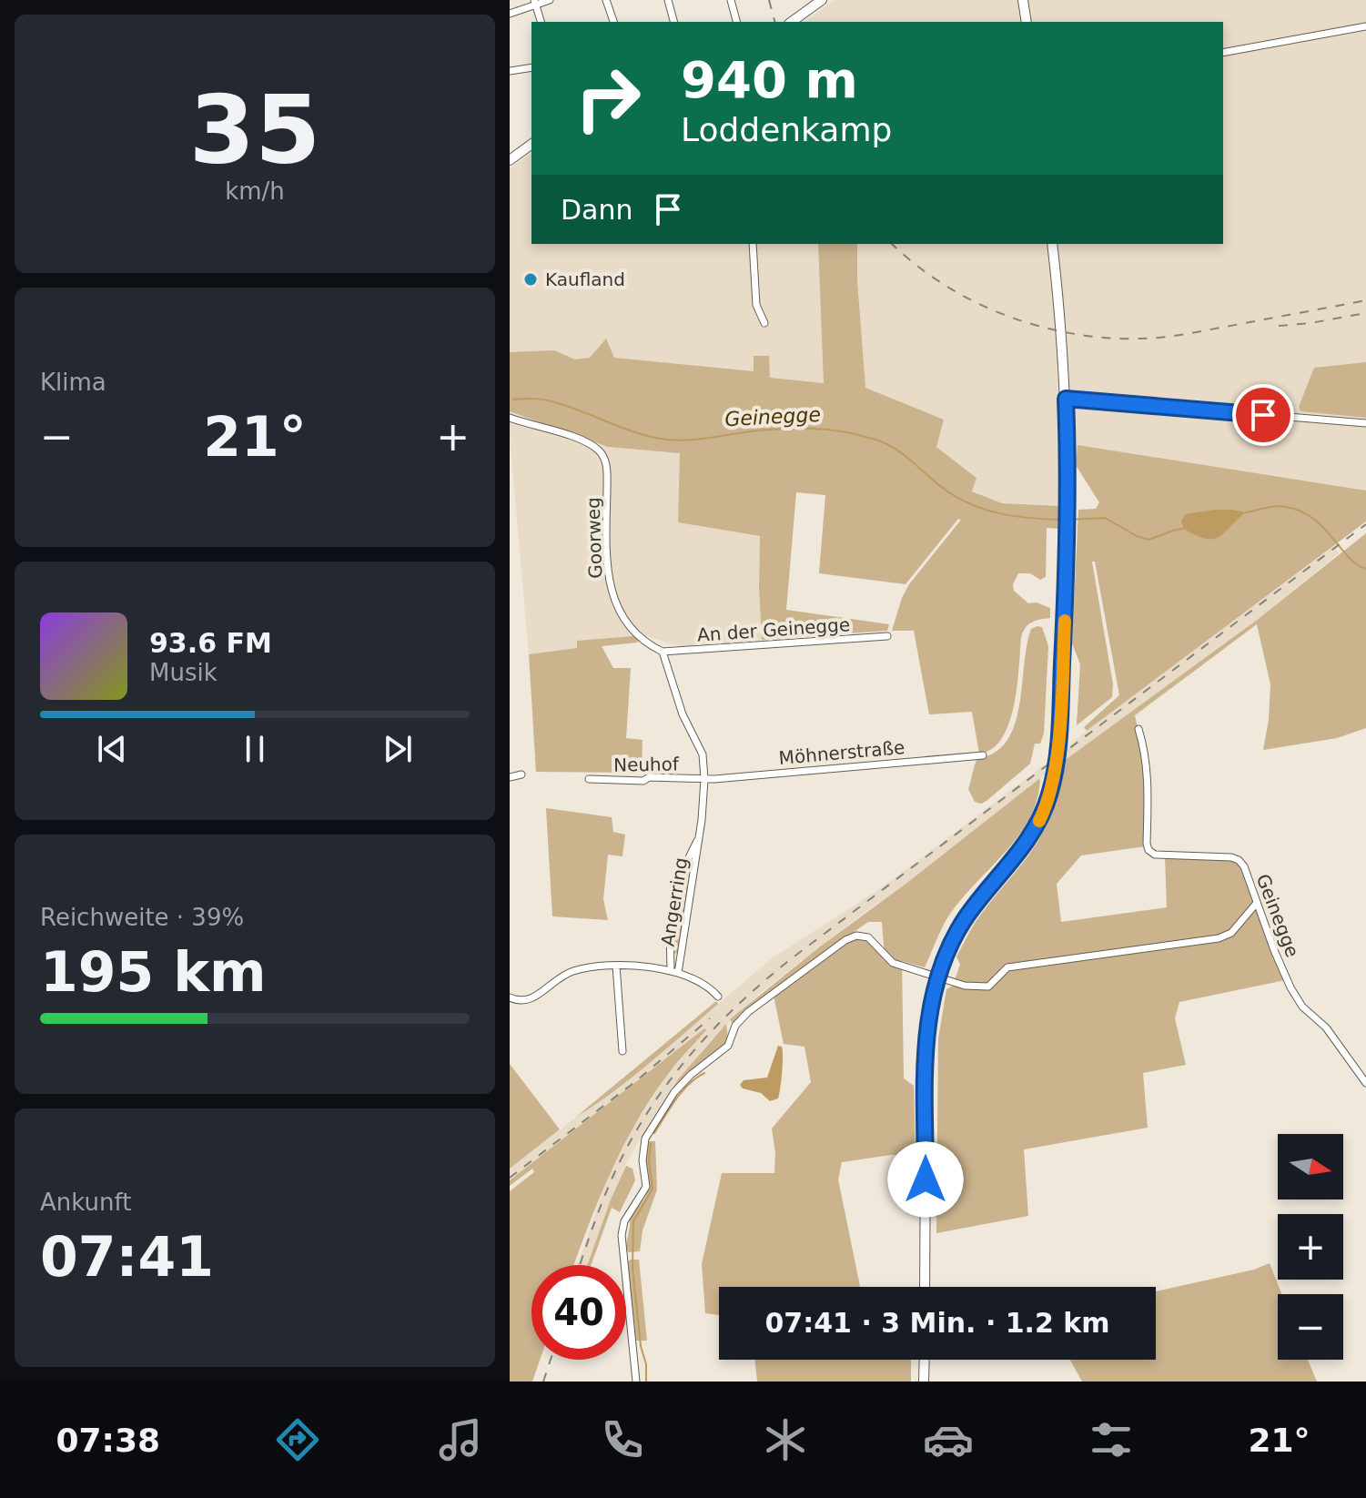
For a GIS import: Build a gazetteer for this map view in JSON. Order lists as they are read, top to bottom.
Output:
{
  "streets": {
    "street": [
      "Goorweg",
      "An der Geinegge",
      "Möhnerstraße",
      "Neuhof",
      "Angerring",
      "Geinegge"
    ]
  },
  "crossings": [
    ["Goorweg", "An der Geinegge"],
    ["Möhnerstraße", "Neuhof"],
    ["Möhnerstraße", "Angerring"],
    ["Neuhof", "Angerring"]
  ],
  "water": ["Geinegge"],
  "places": ["Kaufland"],
  "north": "right",
  "page": {
    "tile": [
      ["35", "km/h"],
      "Klima",
      ["Reichweite · 39%", "195 km"],
      ["Ankunft", "07:41"]
    ],
    "turn": ["940 m", "Loddenkamp"],
    "then": "Dann",
    "heat": ["−", "21°", "+"],
    "song": ["93.6 FM", "Musik"],
    "map_buttons": ["+", "−"],
    "limit": "40",
    "trip": "07:41 · 3 Min. · 1.2 km",
    "tabs": ["07:38", "21°"]
  }
}
